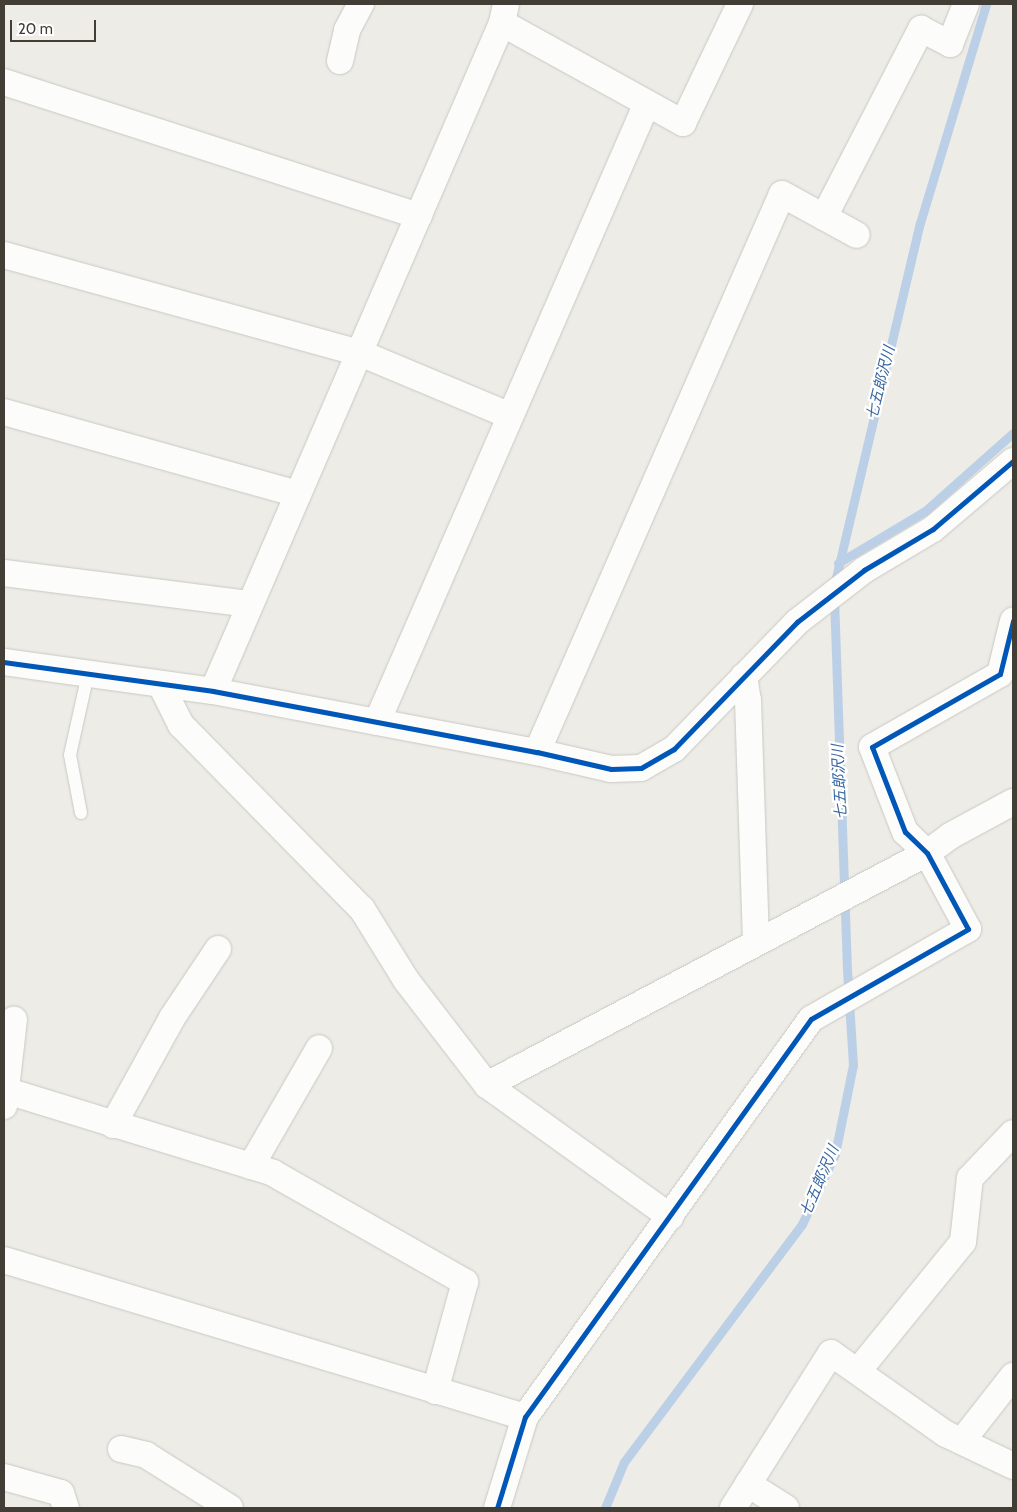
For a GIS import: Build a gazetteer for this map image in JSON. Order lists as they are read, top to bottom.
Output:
{
  "water": ["七五郎沢川"],
  "scale_bar": "20 m"
}
